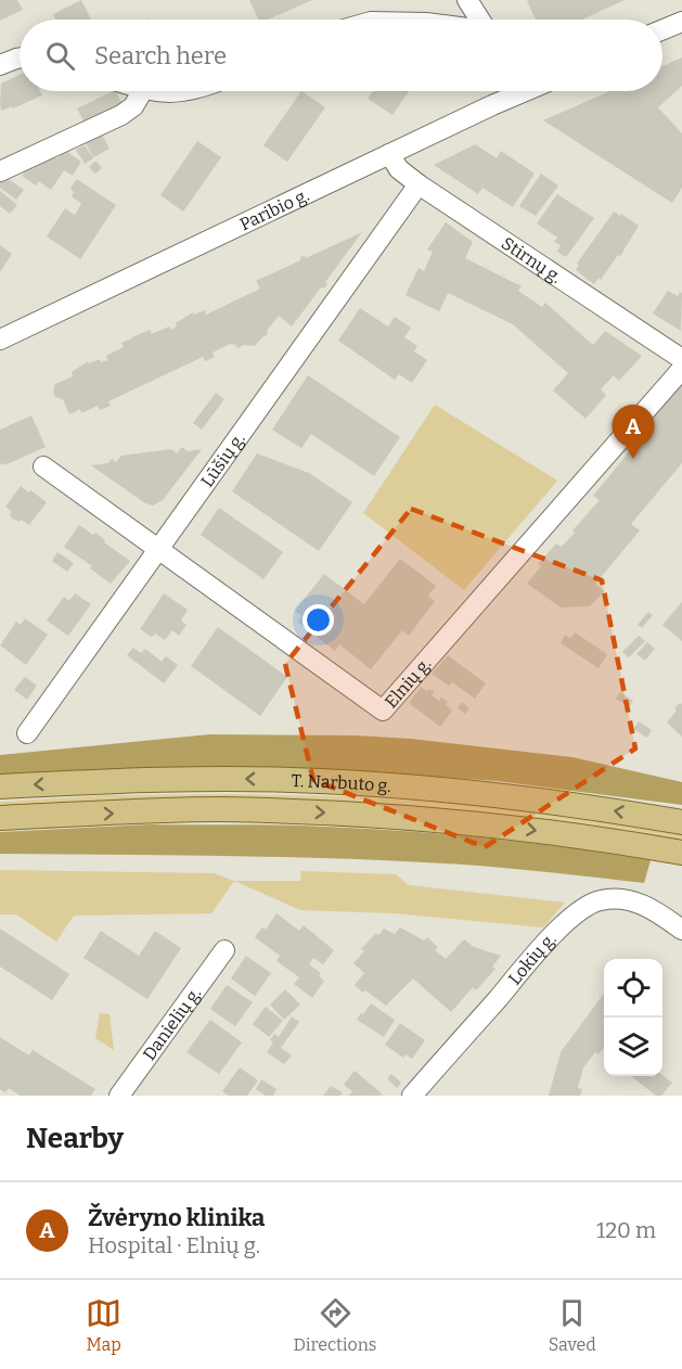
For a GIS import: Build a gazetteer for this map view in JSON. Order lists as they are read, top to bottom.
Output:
{
  "streets": {
    "main road": ["T. Narbuto g."],
    "street": [
      "Paribio g.",
      "Stirnų g.",
      "Lūšių g.",
      "Elnių g.",
      "Lokių g.",
      "Danielių g."
    ]
  },
  "crossings": [
    ["Paribio g.", "Stirnų g."],
    ["Stirnų g.", "Lūšių g."],
    ["Lūšių g.", "Elnių g."]
  ],
  "page": {
    "search": "Search here",
    "pins": "A",
    "heading": "Nearby",
    "list": [
      {
        "mark": "A",
        "name": "Žvėryno klinika",
        "note": "Hospital · Elnių g.",
        "value": "120 m"
      }
    ],
    "nav": ["Map", "Directions", "Saved"]
  }
}
